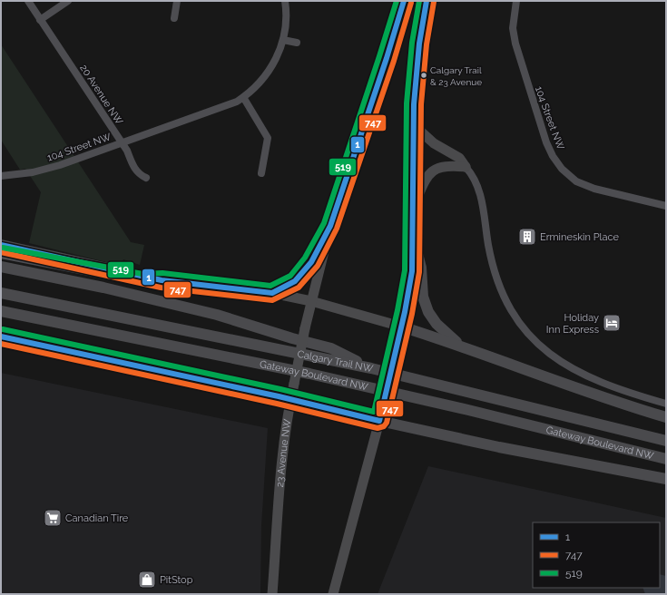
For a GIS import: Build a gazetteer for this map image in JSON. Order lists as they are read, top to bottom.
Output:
{
  "streets": {
    "highway": ["Calgary Trail NW", "Gateway Boulevard NW"],
    "main road": ["23 Avenue NW"],
    "street": ["20 Avenue NW", "104 Street NW"]
  },
  "crossings": [
    ["20 Avenue NW", "104 Street NW"]
  ],
  "places": {
    "other": ["Calgary Trail & 23 Avenue"],
    "building": ["Ermineskin Place"],
    "hotel": ["Holiday Inn Express"],
    "supermarket": ["Canadian Tire"],
    "shop": ["PitStop"]
  },
  "lines": ["transit line 1", "transit line 519", "transit line 747"],
  "legend": ["1", "747", "519"]
}
